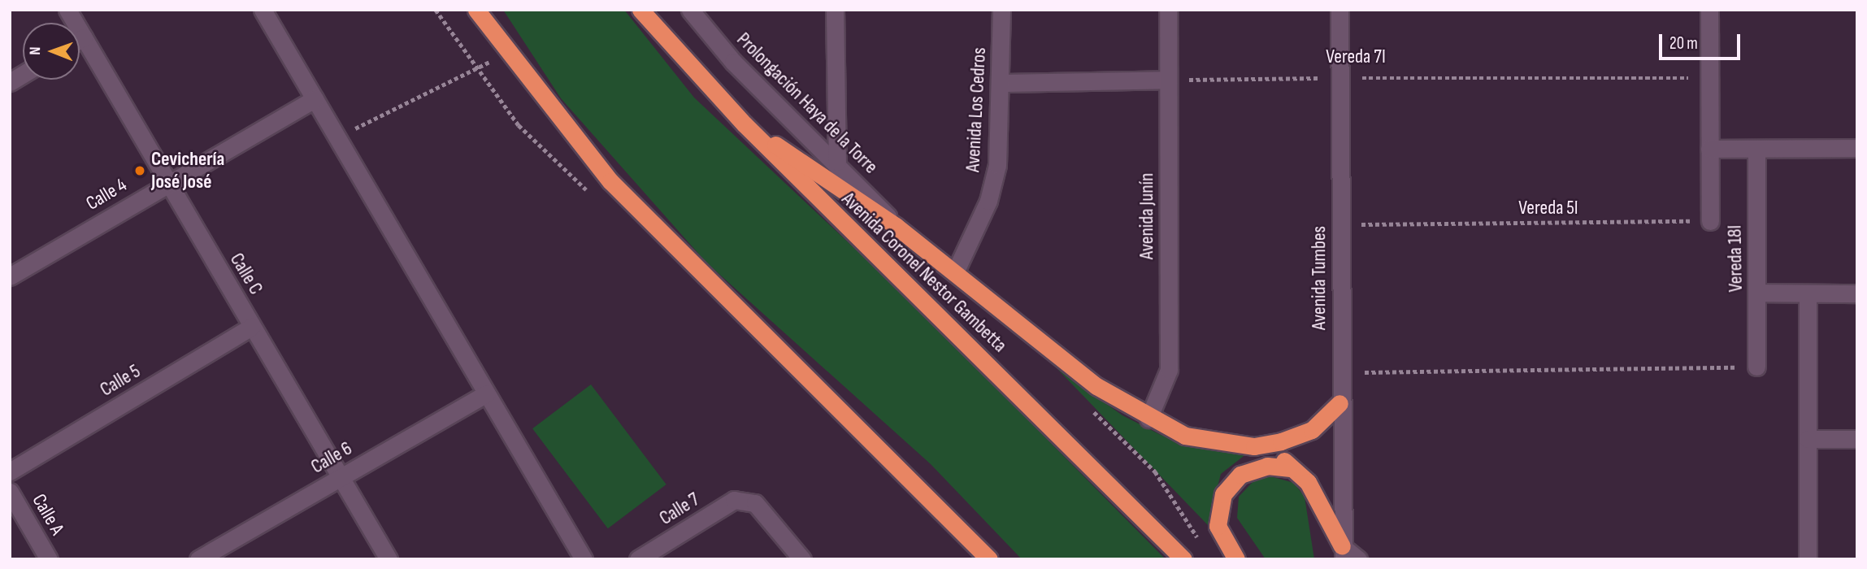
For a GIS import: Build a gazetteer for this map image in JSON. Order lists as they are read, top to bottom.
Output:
{
  "streets": {
    "highway": ["Avenida Coronel Nestor Gambetta"],
    "street": [
      "Prolongación Haya de la Torre",
      "Avenida Los Cedros",
      "Calle 4",
      "Avenida Junín",
      "Vereda 18I",
      "Calle C",
      "Avenida Tumbes",
      "Calle 5",
      "Calle 6",
      "Calle 7",
      "Calle A"
    ],
    "path": ["Vereda 7I", "Vereda 5I"]
  },
  "crossings": [
    ["Vereda 7I", "Avenida Junín"],
    ["Vereda 7I", "Avenida Tumbes"],
    ["Calle 4", "Calle C"],
    ["Vereda 5I", "Avenida Tumbes"],
    ["Calle C", "Calle 5"],
    ["Calle C", "Calle 6"]
  ],
  "places": ["Cevichería José José"],
  "scale_bar": "20 m",
  "north": "left"
}
